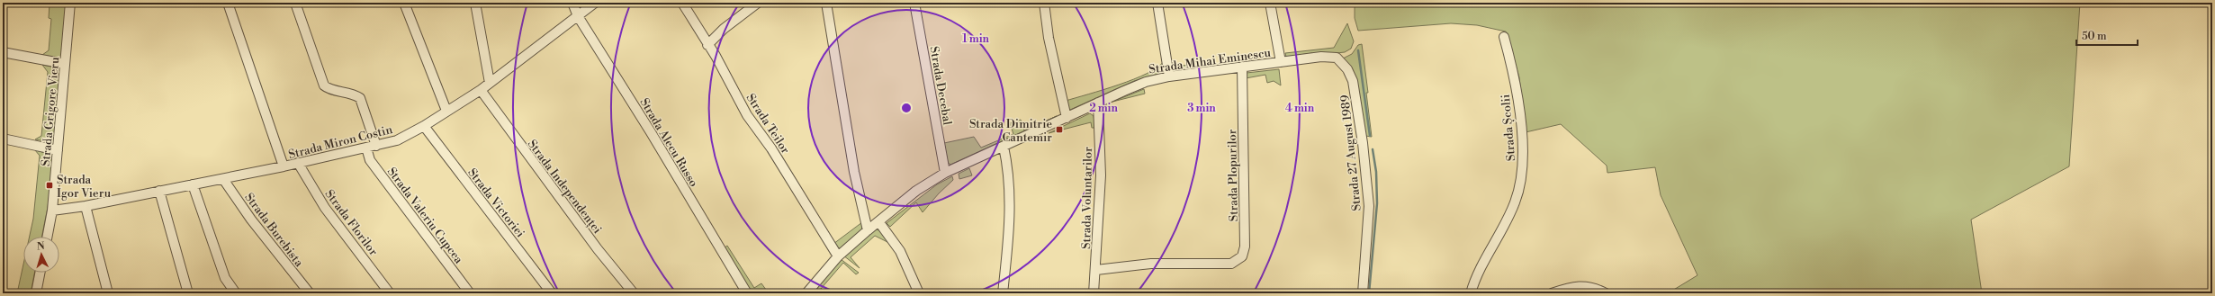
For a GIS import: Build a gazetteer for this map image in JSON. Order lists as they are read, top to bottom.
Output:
{
  "streets": {
    "street": [
      "Strada Mihai Eminescu",
      "Strada Decebal",
      "Strada Grigore Vieru",
      "Strada Teilor",
      "Strada Școlii",
      "Strada Miron Costin",
      "Strada Alecu Russo",
      "Strada 27 August 1989",
      "Strada Plopurilor",
      "Strada Independenței",
      "Strada Voluntarilor",
      "Strada Victoriei",
      "Strada Valeriu Cupcea",
      "Strada Florilor",
      "Strada Burebista"
    ]
  },
  "crossings": [
    ["Strada Mihai Eminescu", "Strada Decebal"],
    ["Strada Mihai Eminescu", "Strada Teilor"],
    ["Strada Mihai Eminescu", "Strada 27 August 1989"],
    ["Strada Mihai Eminescu", "Strada Plopurilor"],
    ["Strada Mihai Eminescu", "Strada Voluntarilor"],
    ["Strada Grigore Vieru", "Strada Miron Costin"],
    ["Strada Miron Costin", "Strada Alecu Russo"],
    ["Strada Miron Costin", "Strada Independenței"],
    ["Strada Miron Costin", "Strada Victoriei"],
    ["Strada Miron Costin", "Strada Valeriu Cupcea"],
    ["Strada Miron Costin", "Strada Florilor"],
    ["Strada Miron Costin", "Strada Burebista"],
    ["Strada Plopurilor", "Strada Voluntarilor"]
  ],
  "places": {
    "transit": ["Strada Dimitrie Cantemir", "Strada Igor Vieru"]
  },
  "scale_bar": "50 m",
  "north": "top",
  "rings": [
    "1 min",
    "2 min",
    "3 min",
    "4 min"
  ]
}
